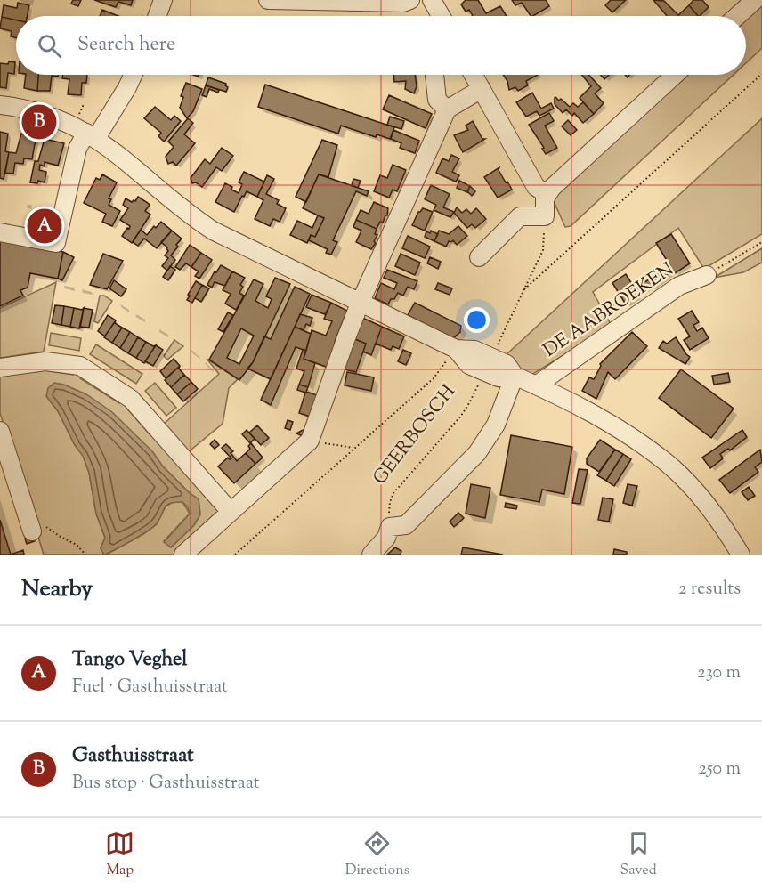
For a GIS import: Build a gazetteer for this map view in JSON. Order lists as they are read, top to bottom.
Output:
{
  "streets": {
    "street": ["DE AABROEKEN"],
    "path": ["GEERBOSCH"]
  },
  "page": {
    "search": "Search here",
    "pins": ["B", "A"],
    "heading": ["Nearby", "2 results"],
    "list": [
      {
        "mark": "A",
        "name": "Tango Veghel",
        "note": "Fuel · Gasthuisstraat",
        "value": "230 m"
      },
      {
        "mark": "B",
        "name": "Gasthuisstraat",
        "note": "Bus stop · Gasthuisstraat",
        "value": "250 m"
      }
    ],
    "nav": ["Map", "Directions", "Saved"]
  }
}
